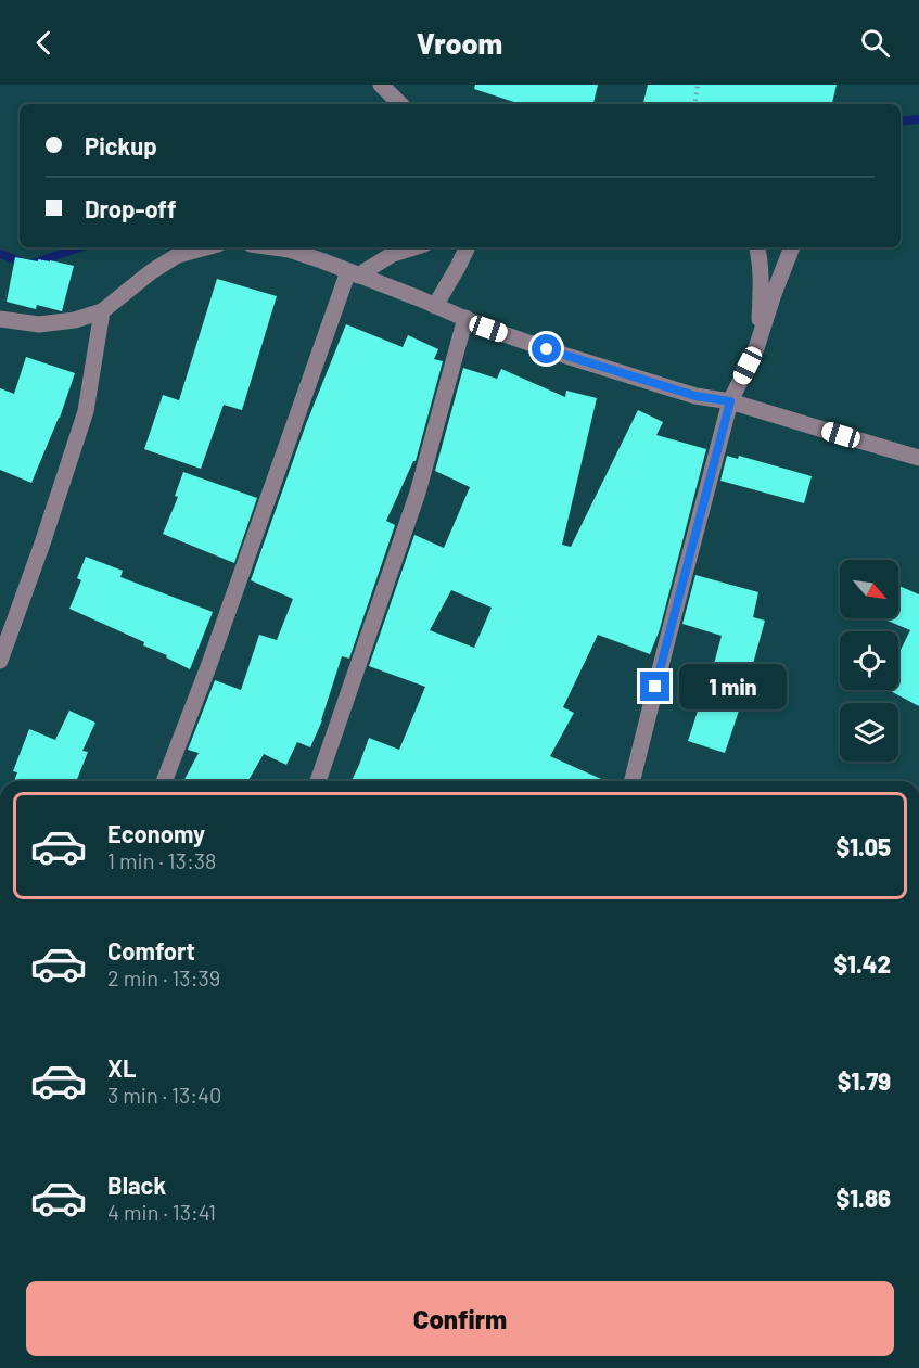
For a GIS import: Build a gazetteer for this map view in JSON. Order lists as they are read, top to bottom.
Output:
{
  "north": "bottom right",
  "page": {
    "header": "Vroom",
    "banner": ["Pickup", "Drop-off"],
    "bubble": "1 min",
    "list": [
      {
        "name": "Economy",
        "note": "1 min · 13:38",
        "value": "$1.05"
      },
      {
        "name": "Comfort",
        "note": "2 min · 13:39",
        "value": "$1.42"
      },
      {
        "name": "XL",
        "note": "3 min · 13:40",
        "value": "$1.79"
      },
      {
        "name": "Black",
        "note": "4 min · 13:41",
        "value": "$1.86"
      }
    ],
    "buttons": "Confirm"
  }
}
